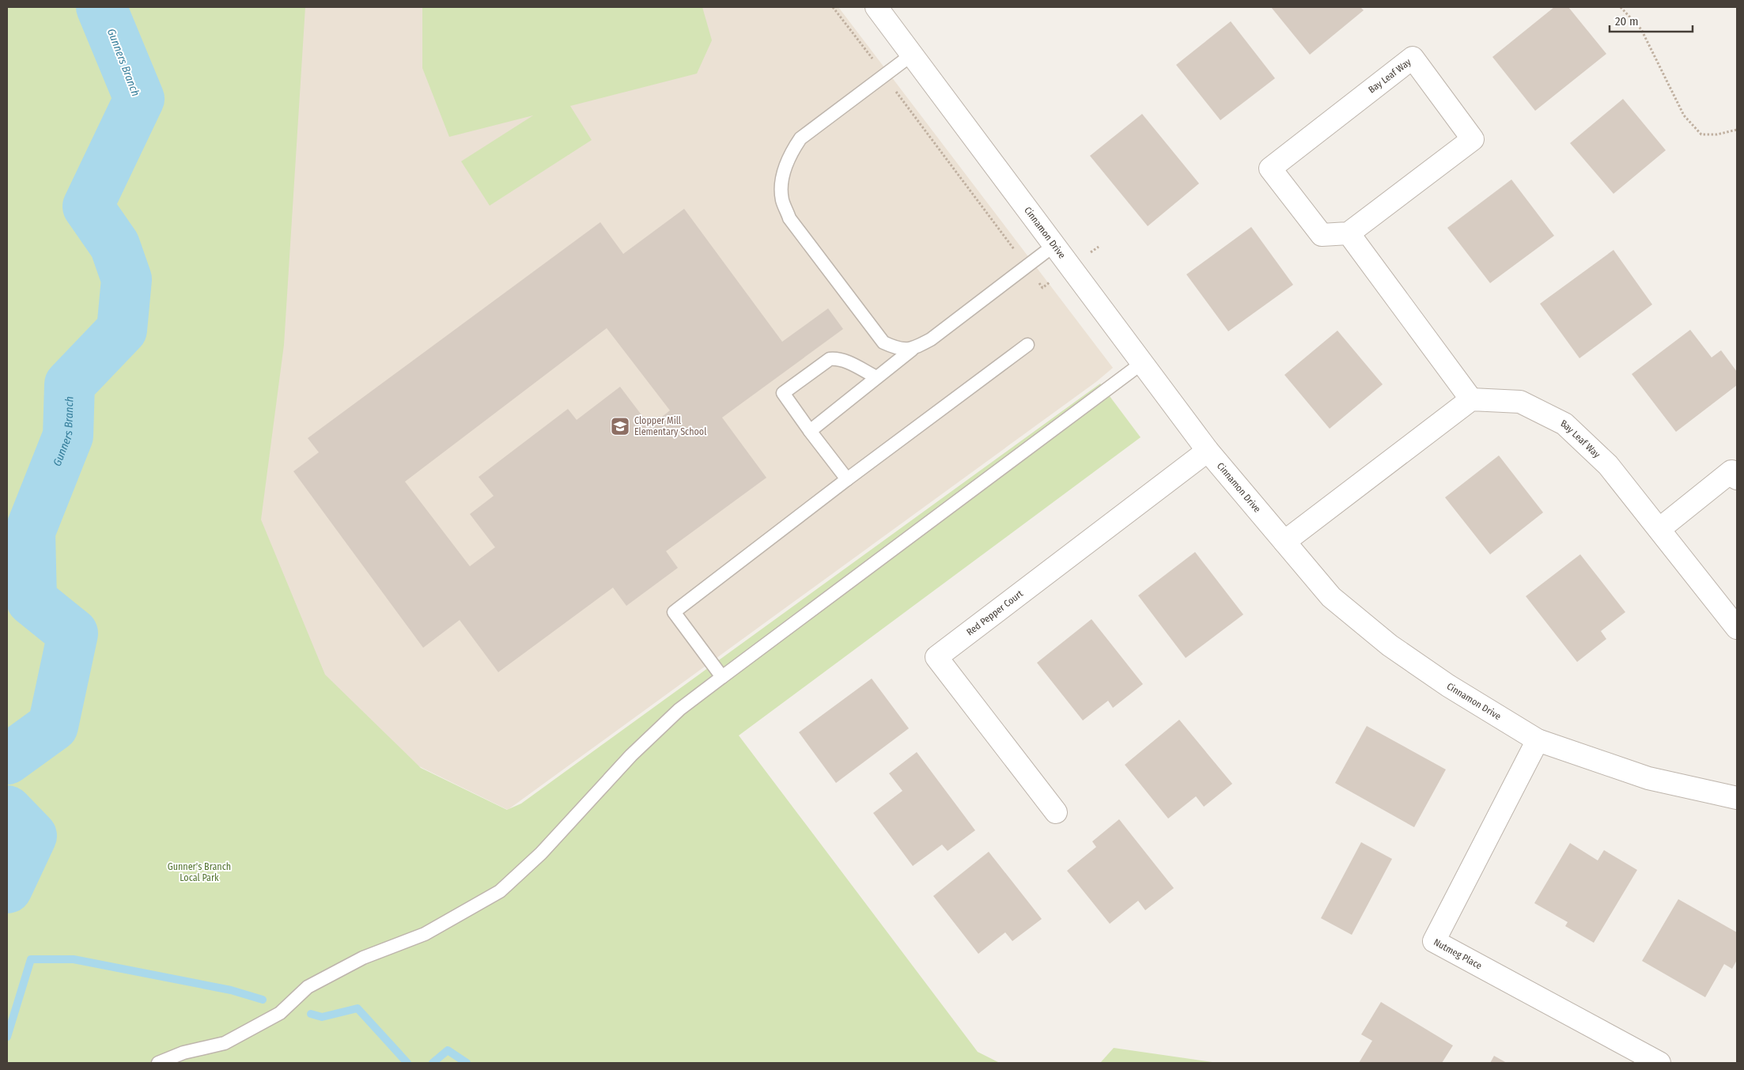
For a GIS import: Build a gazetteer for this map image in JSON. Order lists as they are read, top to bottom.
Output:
{
  "streets": {
    "street": [
      "Bay Leaf Way",
      "Cinnamon Drive",
      "Red Pepper Court",
      "Nutmeg Place"
    ]
  },
  "crossings": [
    ["Cinnamon Drive", "Red Pepper Court"],
    ["Cinnamon Drive", "Nutmeg Place"]
  ],
  "water": ["Gunners Branch"],
  "parks": ["Gunner's Branch Local Park"],
  "places": {
    "school or university": ["Clopper Mill Elementary School"]
  },
  "scale_bar": "20 m"
}
